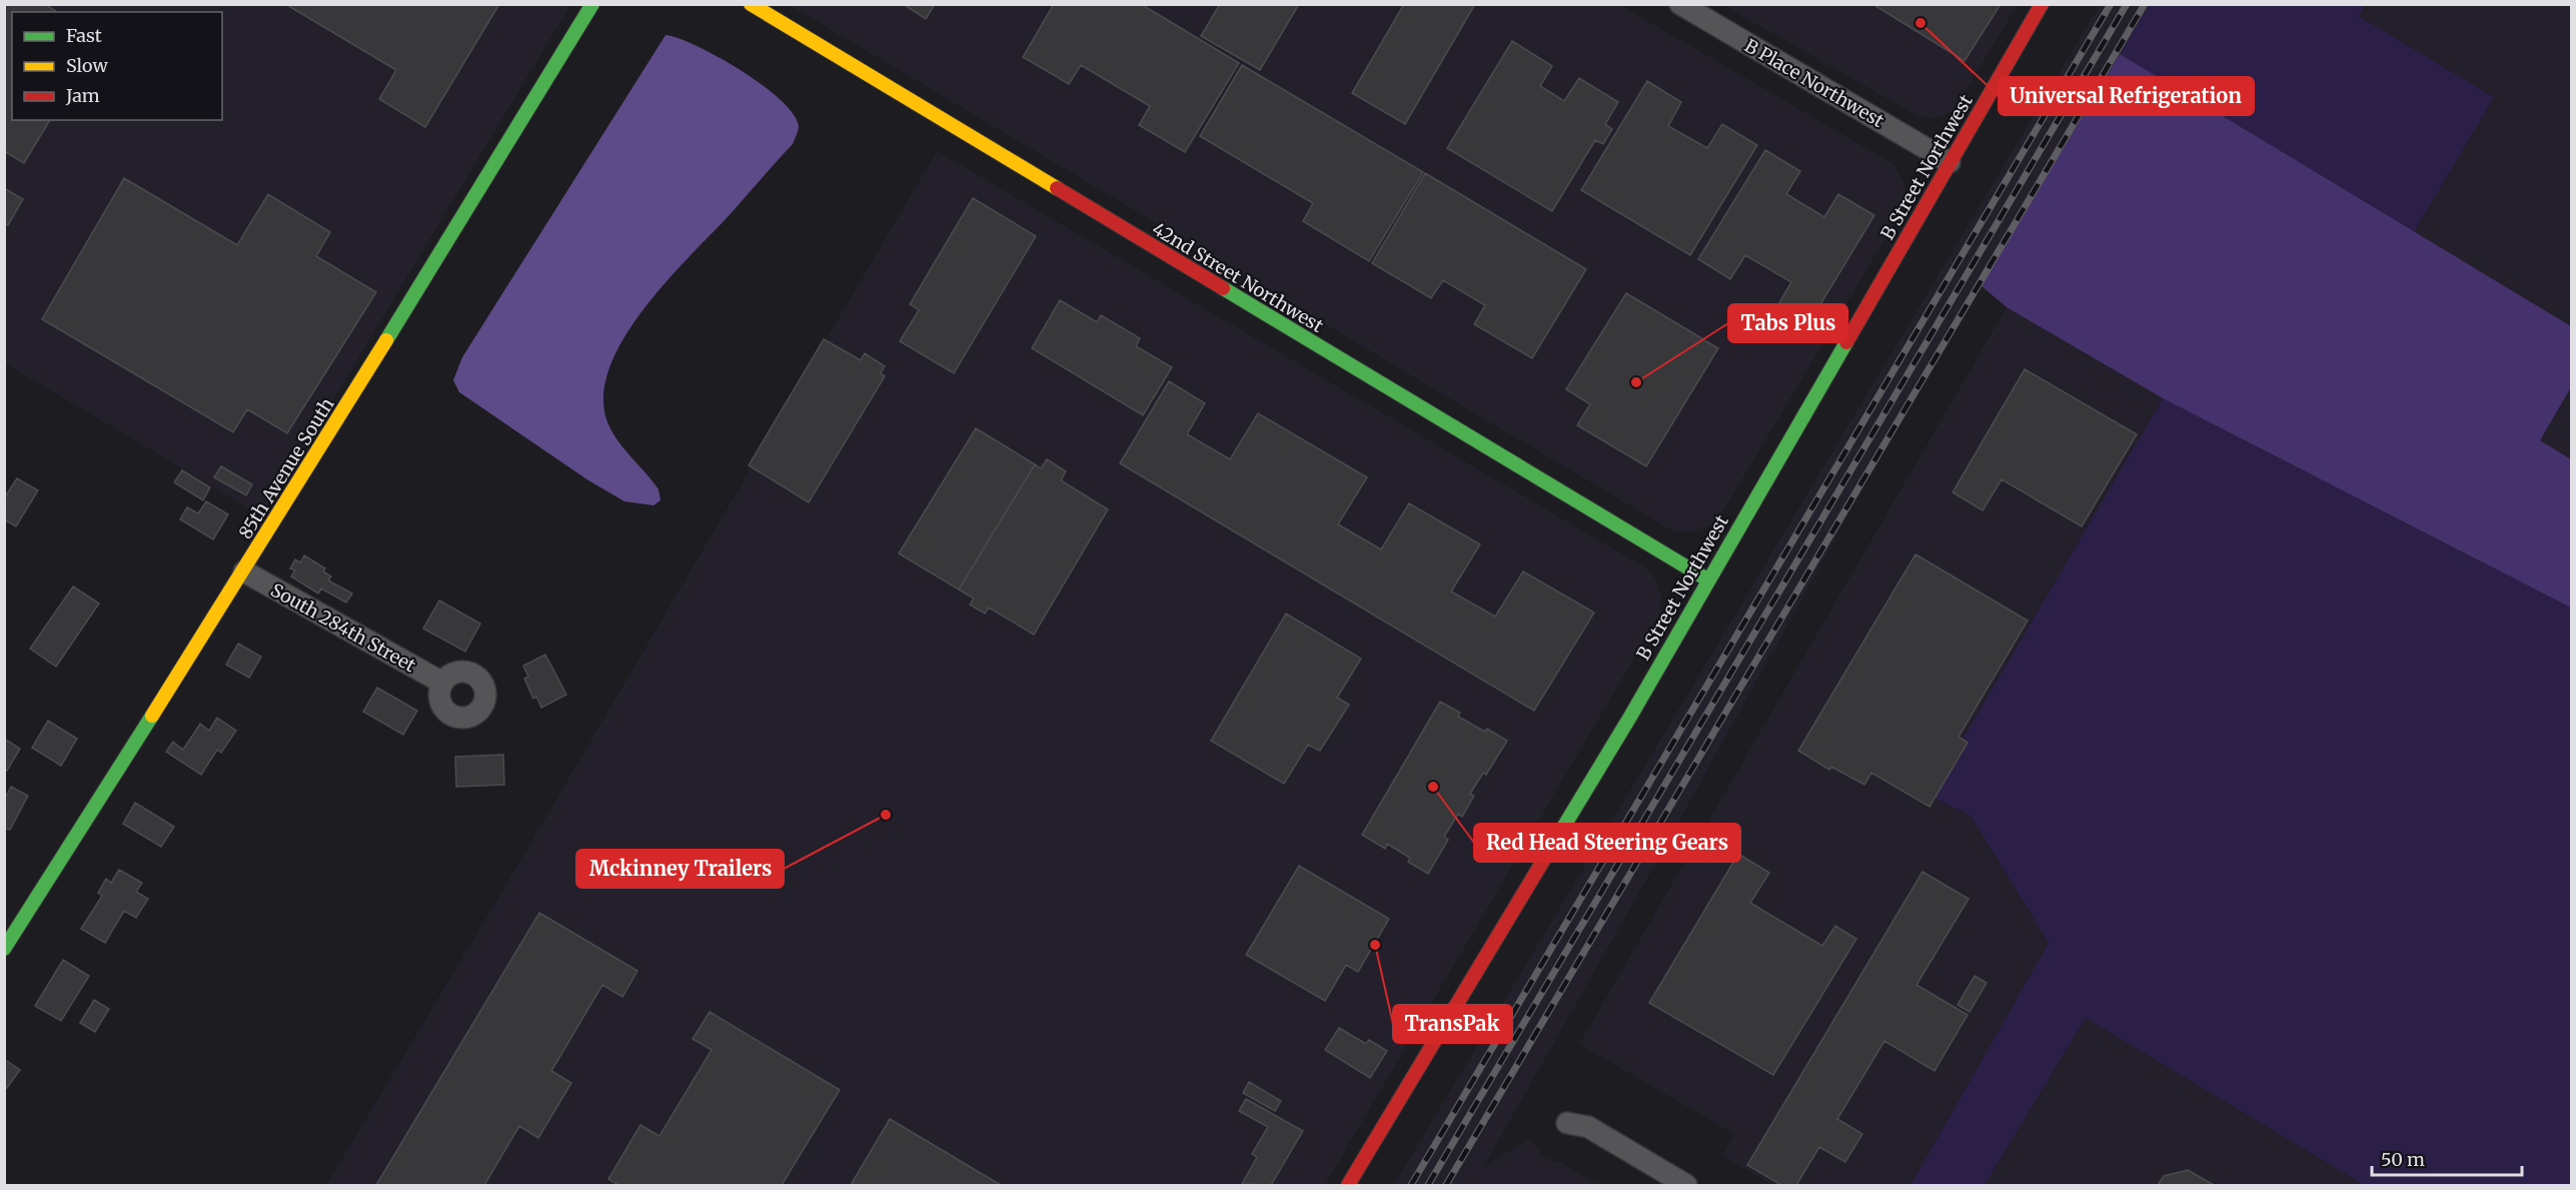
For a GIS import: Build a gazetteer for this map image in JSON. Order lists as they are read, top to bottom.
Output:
{
  "streets": {
    "street": [
      "B Place Northwest",
      "B Street Northwest",
      "42nd Street Northwest",
      "85th Avenue South",
      "South 284th Street"
    ]
  },
  "crossings": [
    ["B Place Northwest", "B Street Northwest"],
    ["B Street Northwest", "42nd Street Northwest"],
    ["85th Avenue South", "South 284th Street"]
  ],
  "places": [
    "Universal Refrigeration",
    "Tabs Plus",
    "Red Head Steering Gears",
    "Mckinney Trailers",
    "TransPak"
  ],
  "legend": ["Fast", "Slow", "Jam"],
  "scale_bar": "50 m"
}
